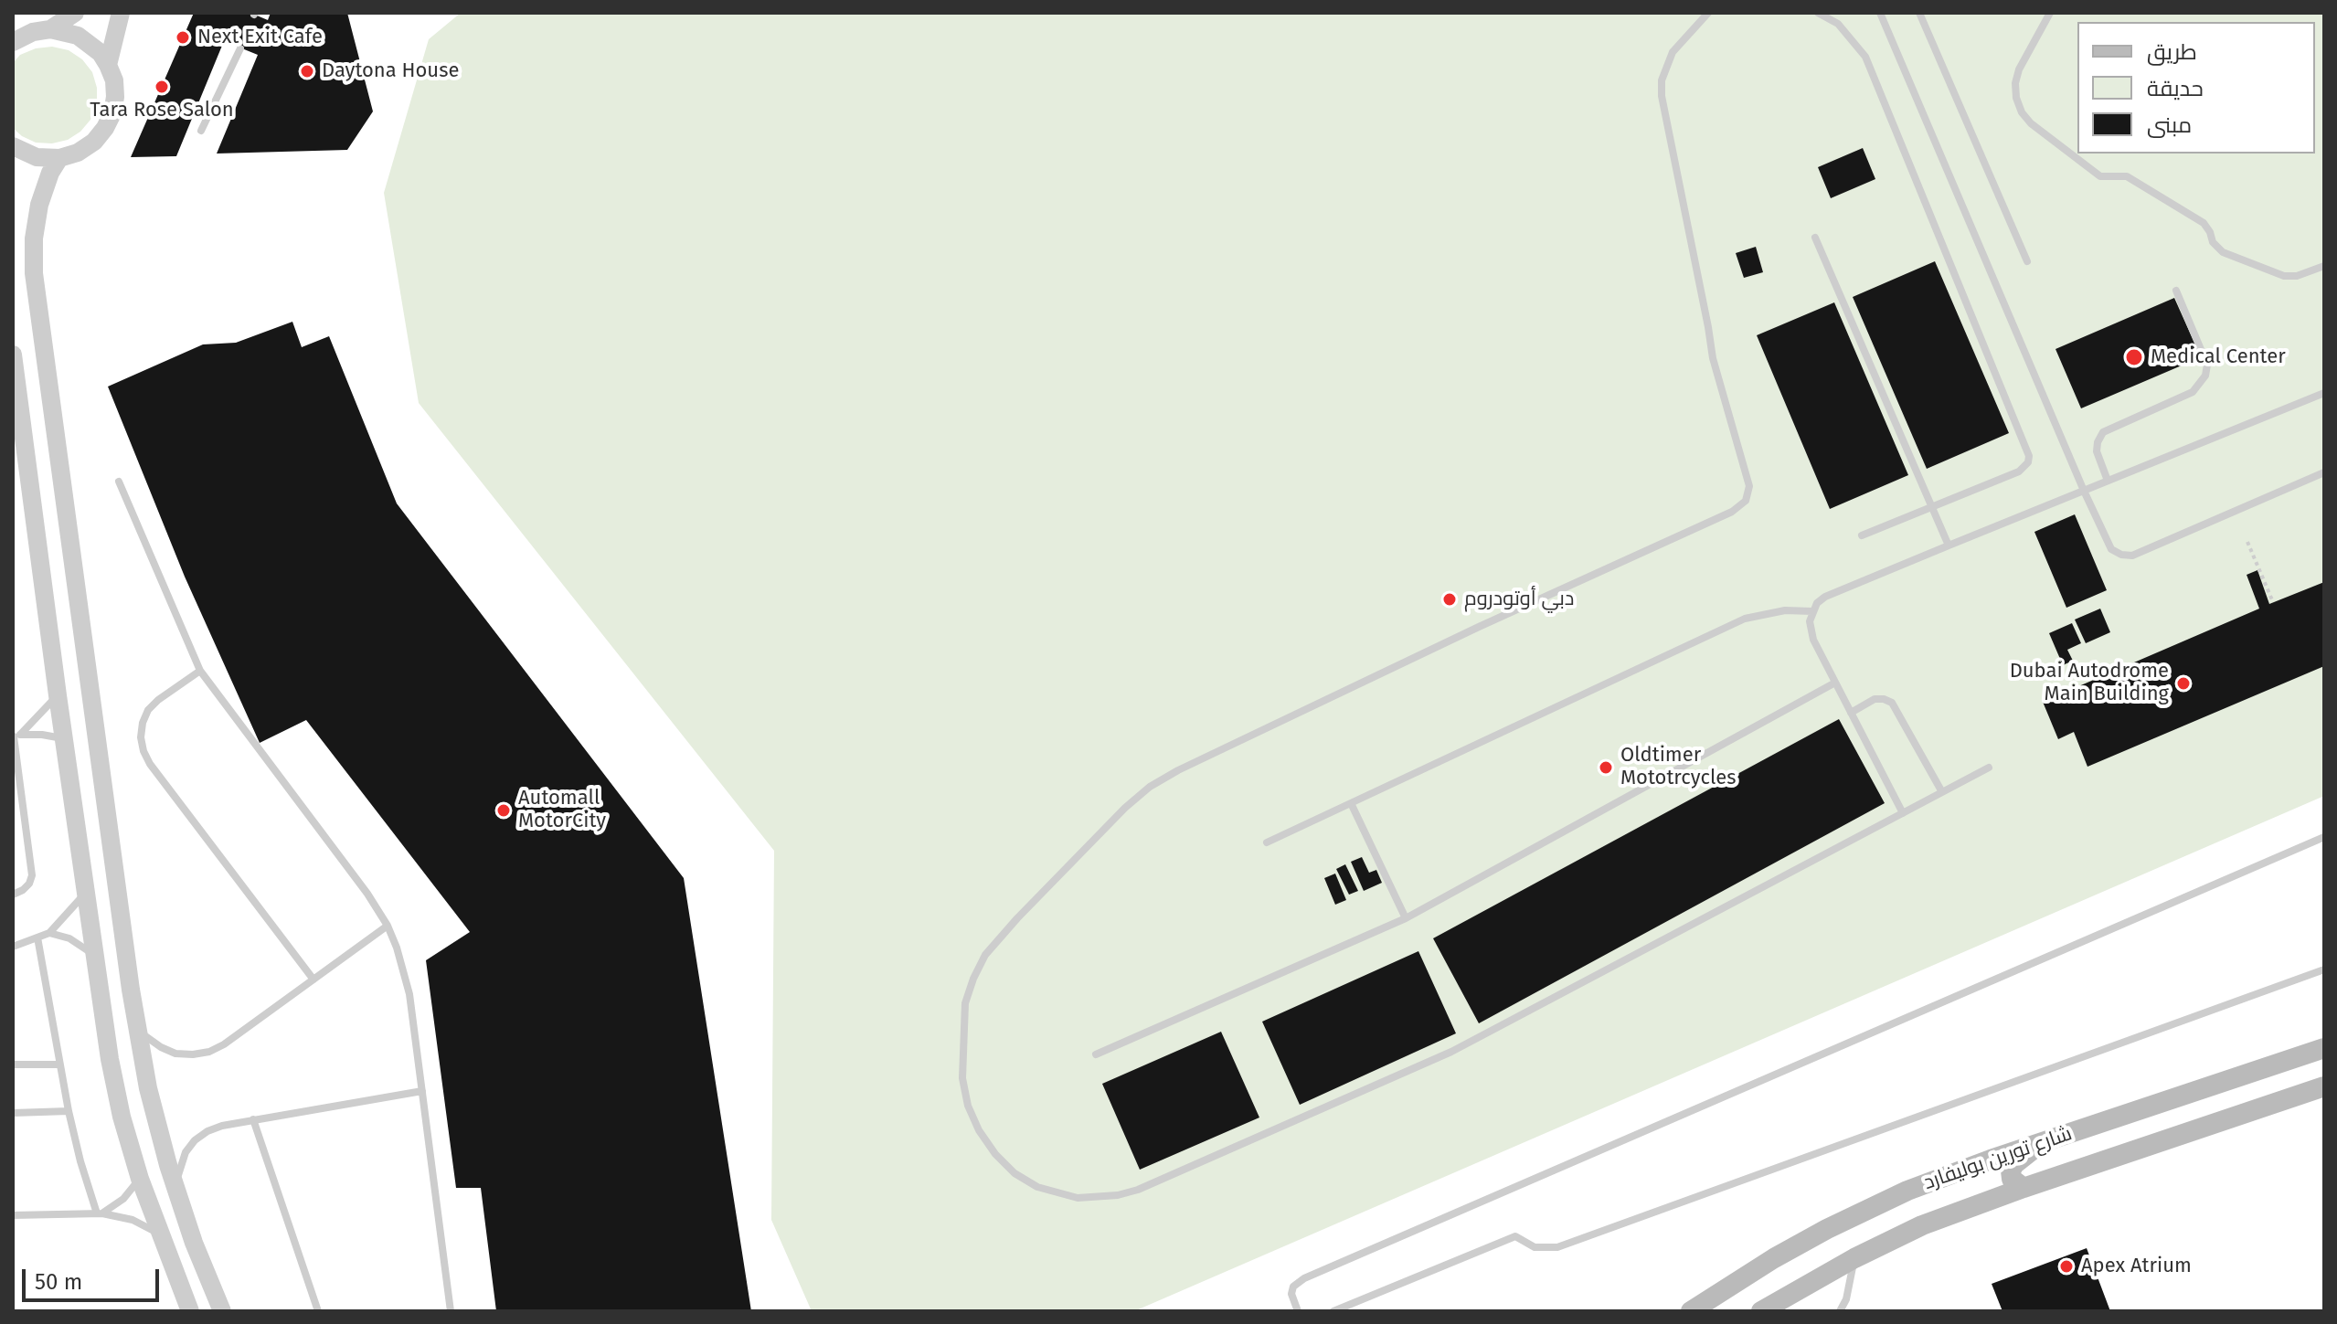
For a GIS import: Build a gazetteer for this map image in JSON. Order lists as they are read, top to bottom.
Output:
{
  "streets": {
    "main road": ["شارع تورين بوليفارد"]
  },
  "places": [
    "Next Exit Cafe",
    "Daytona House",
    "Tara Rose Salon",
    "Medical Center",
    "دبي أوتودروم",
    "Dubai Autodrome Main Building",
    "Oldtimer Mototrcycles",
    "Automall MotorCity",
    "Apex Atrium"
  ],
  "legend": ["طريق", "حديقة", "مبنى"],
  "scale_bar": "50 m"
}
